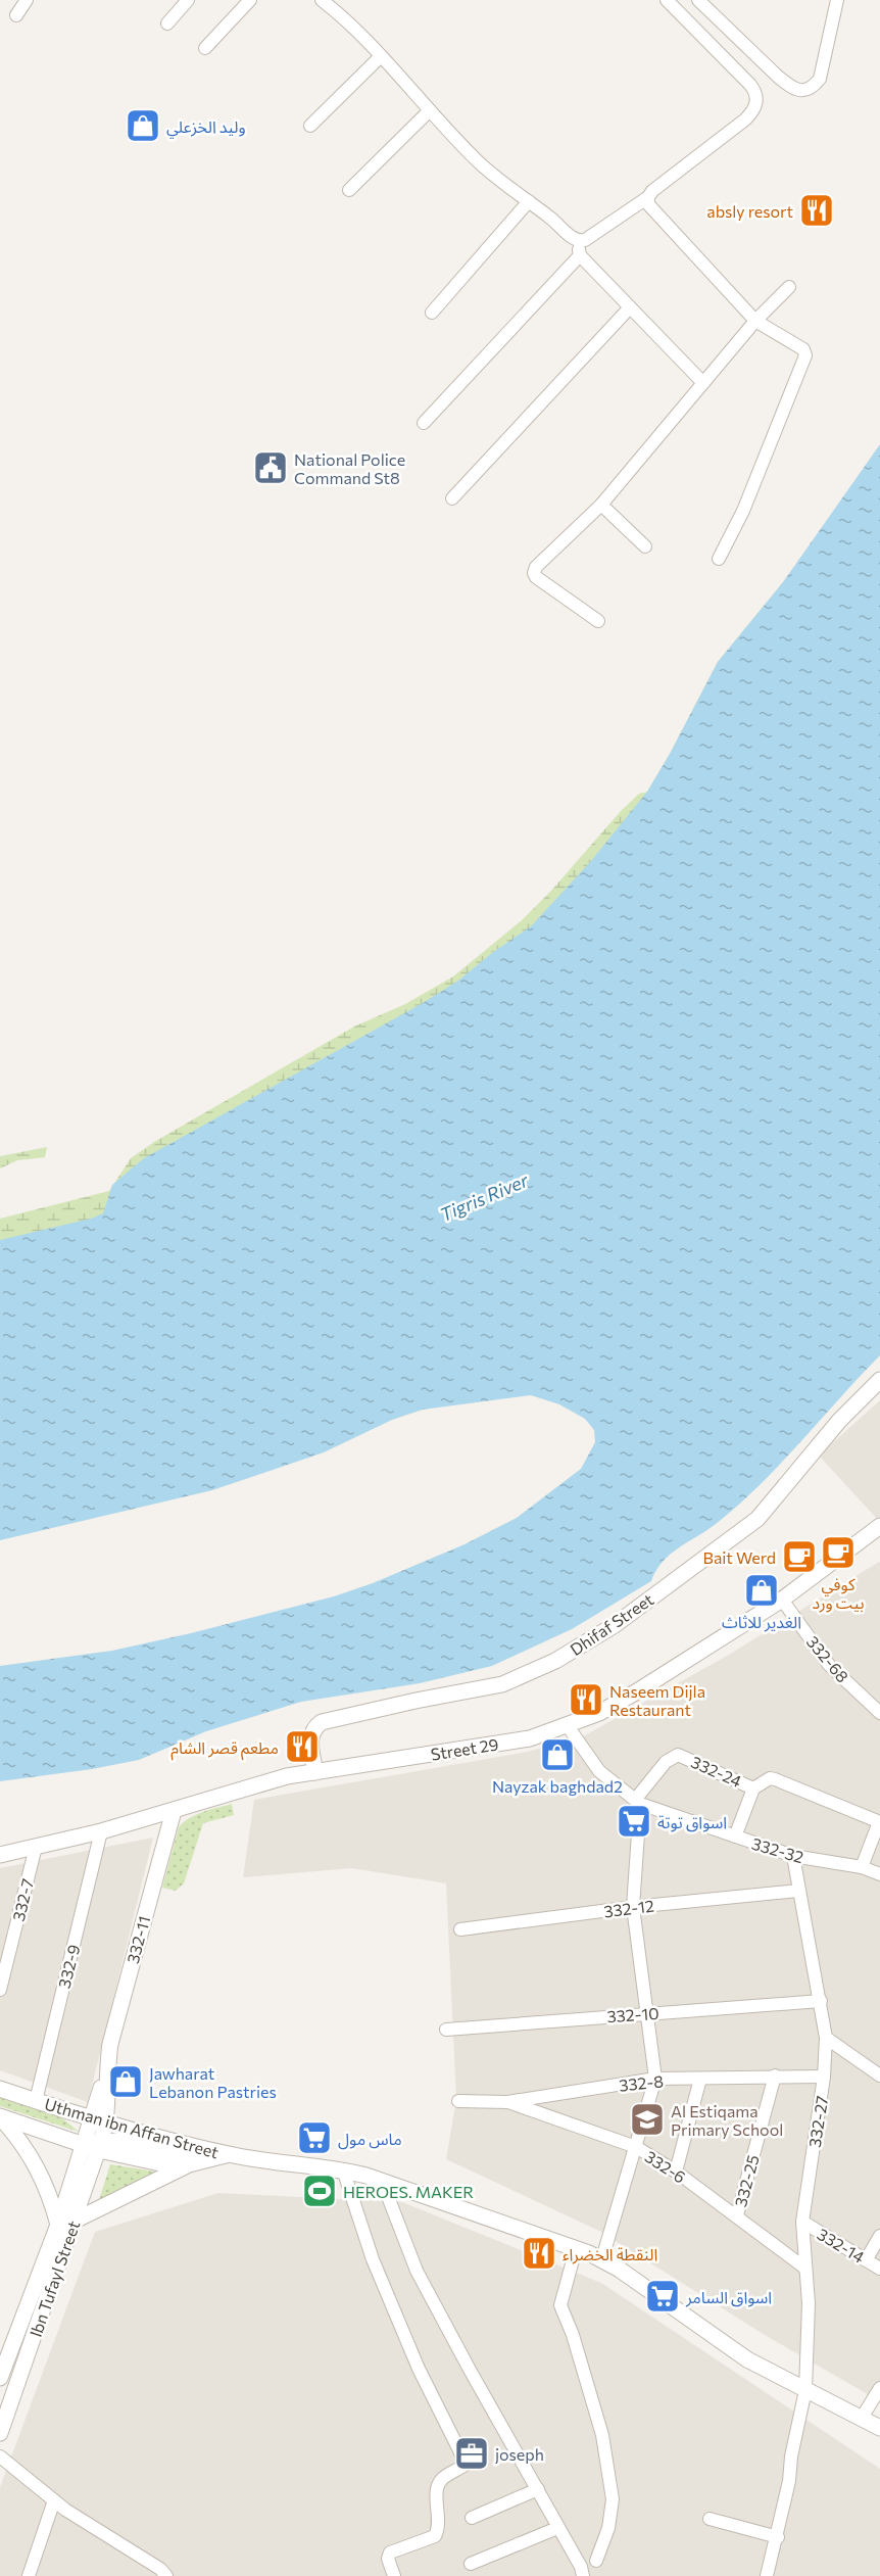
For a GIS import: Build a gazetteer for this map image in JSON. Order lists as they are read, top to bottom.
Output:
{
  "streets": {
    "street": [
      "Dhifaf Street",
      "332-68",
      "Street 29",
      "332-24",
      "332-32",
      "332-7",
      "332-12",
      "332-11",
      "332-9",
      "332-10",
      "332-8",
      "332-27",
      "Uthman ibn Affan Street",
      "332-6",
      "332-25",
      "332-14",
      "Ibn Tufayl Street"
    ]
  },
  "crossings": [
    ["Dhifaf Street", "Street 29"],
    ["332-68", "Street 29"],
    ["Street 29", "332-32"],
    ["Street 29", "332-7"],
    ["Street 29", "332-11"],
    ["Street 29", "332-9"],
    ["332-24", "332-32"],
    ["332-32", "332-27"],
    ["332-12", "332-27"],
    ["332-11", "Uthman ibn Affan Street"],
    ["332-11", "Ibn Tufayl Street"],
    ["332-9", "Uthman ibn Affan Street"],
    ["332-10", "332-27"],
    ["332-8", "332-27"],
    ["332-8", "332-6"],
    ["332-8", "332-25"],
    ["332-27", "Uthman ibn Affan Street"],
    ["332-27", "332-6"],
    ["332-27", "332-14"],
    ["Uthman ibn Affan Street", "Ibn Tufayl Street"],
    ["332-6", "332-25"]
  ],
  "water": ["Tigris River"],
  "places": {
    "shop": [
      "وليد الخزعلي",
      "الغدير للاثاث",
      "Nayzak baghdad2",
      "Jawharat Lebanon Pastries"
    ],
    "restaurant": [
      "absly resort",
      "Naseem Dijla Restaurant",
      "مطعم قصر الشام",
      "النقطة الخضراء"
    ],
    "public building": ["National Police Command St8"],
    "cafe": ["كوفي بيت ورد", "Bait Werd"],
    "supermarket": ["اسواق توتة", "ماس مول", "اسواق السامر"],
    "school or university": ["Al Estiqama Primary School"],
    "sports": ["HEROES. MAKER"],
    "office": ["joseph"]
  }
}
